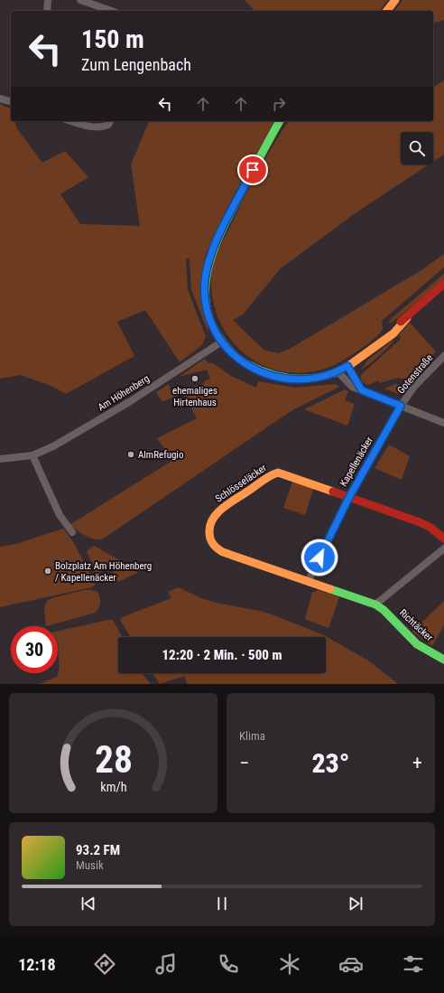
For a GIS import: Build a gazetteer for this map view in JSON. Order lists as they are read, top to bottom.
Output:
{
  "streets": {
    "street": [
      "Gotenstraße",
      "Am Höhenberg",
      "Kapellenäcker",
      "Schlösseläcker",
      "Richtäcker"
    ]
  },
  "crossings": [
    ["Gotenstraße", "Kapellenäcker"],
    ["Kapellenäcker", "Schlösseläcker"]
  ],
  "places": ["ehemaliges Hirtenhaus", "AlmRefugio", "Bolzplatz Am Höhenberg / Kapellenäcker"],
  "page": {
    "turn": ["150 m", "Zum Lengenbach"],
    "limit": "30",
    "trip": "12:20 · 2 Min. · 500 m",
    "tile": "Klima",
    "heat": ["−", "23°", "+"],
    "song": ["93.2 FM", "Musik"],
    "tabs": "12:18",
    "gauge": ["28", "km/h"]
  }
}
